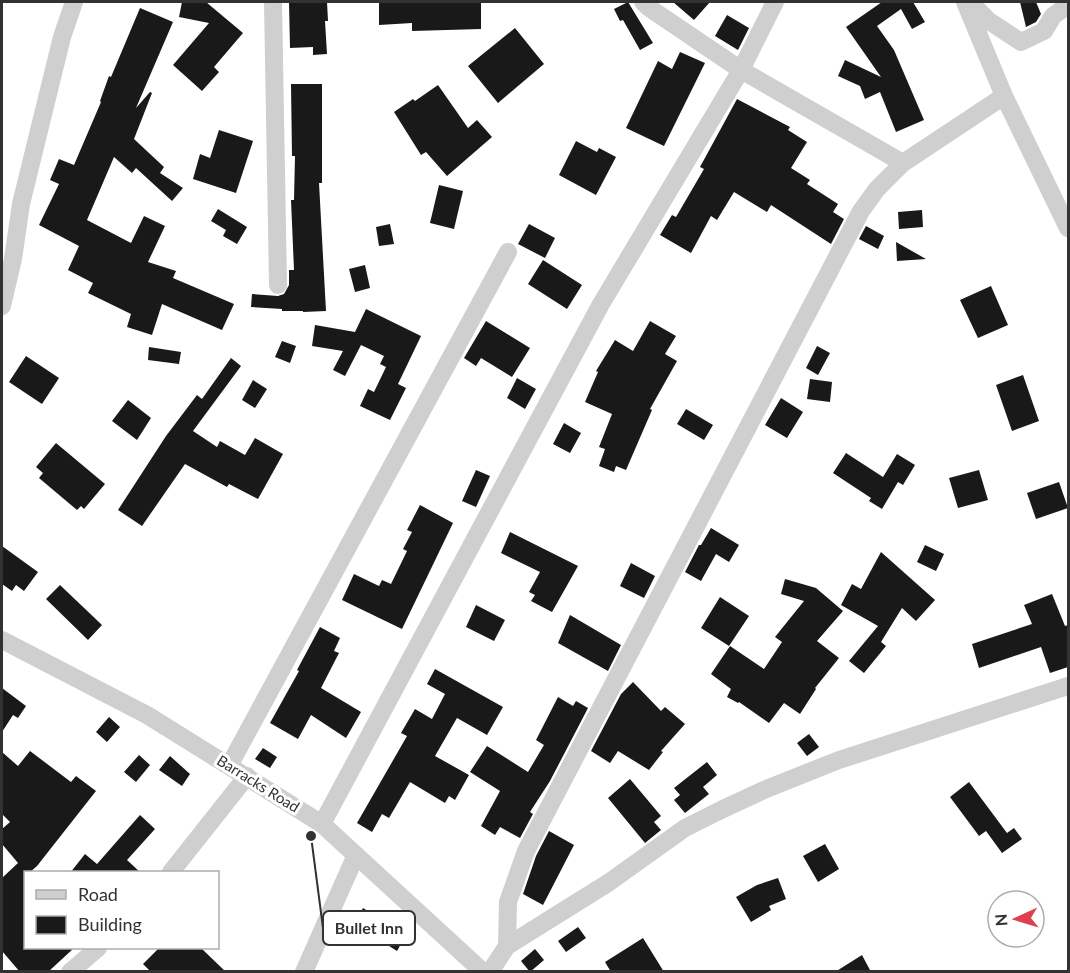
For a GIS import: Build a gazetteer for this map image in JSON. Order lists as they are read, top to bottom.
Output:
{
  "streets": {
    "street": ["Barracks Road"]
  },
  "places": ["Bullet Inn"],
  "legend": ["Road", "Building"],
  "north": "left"
}
